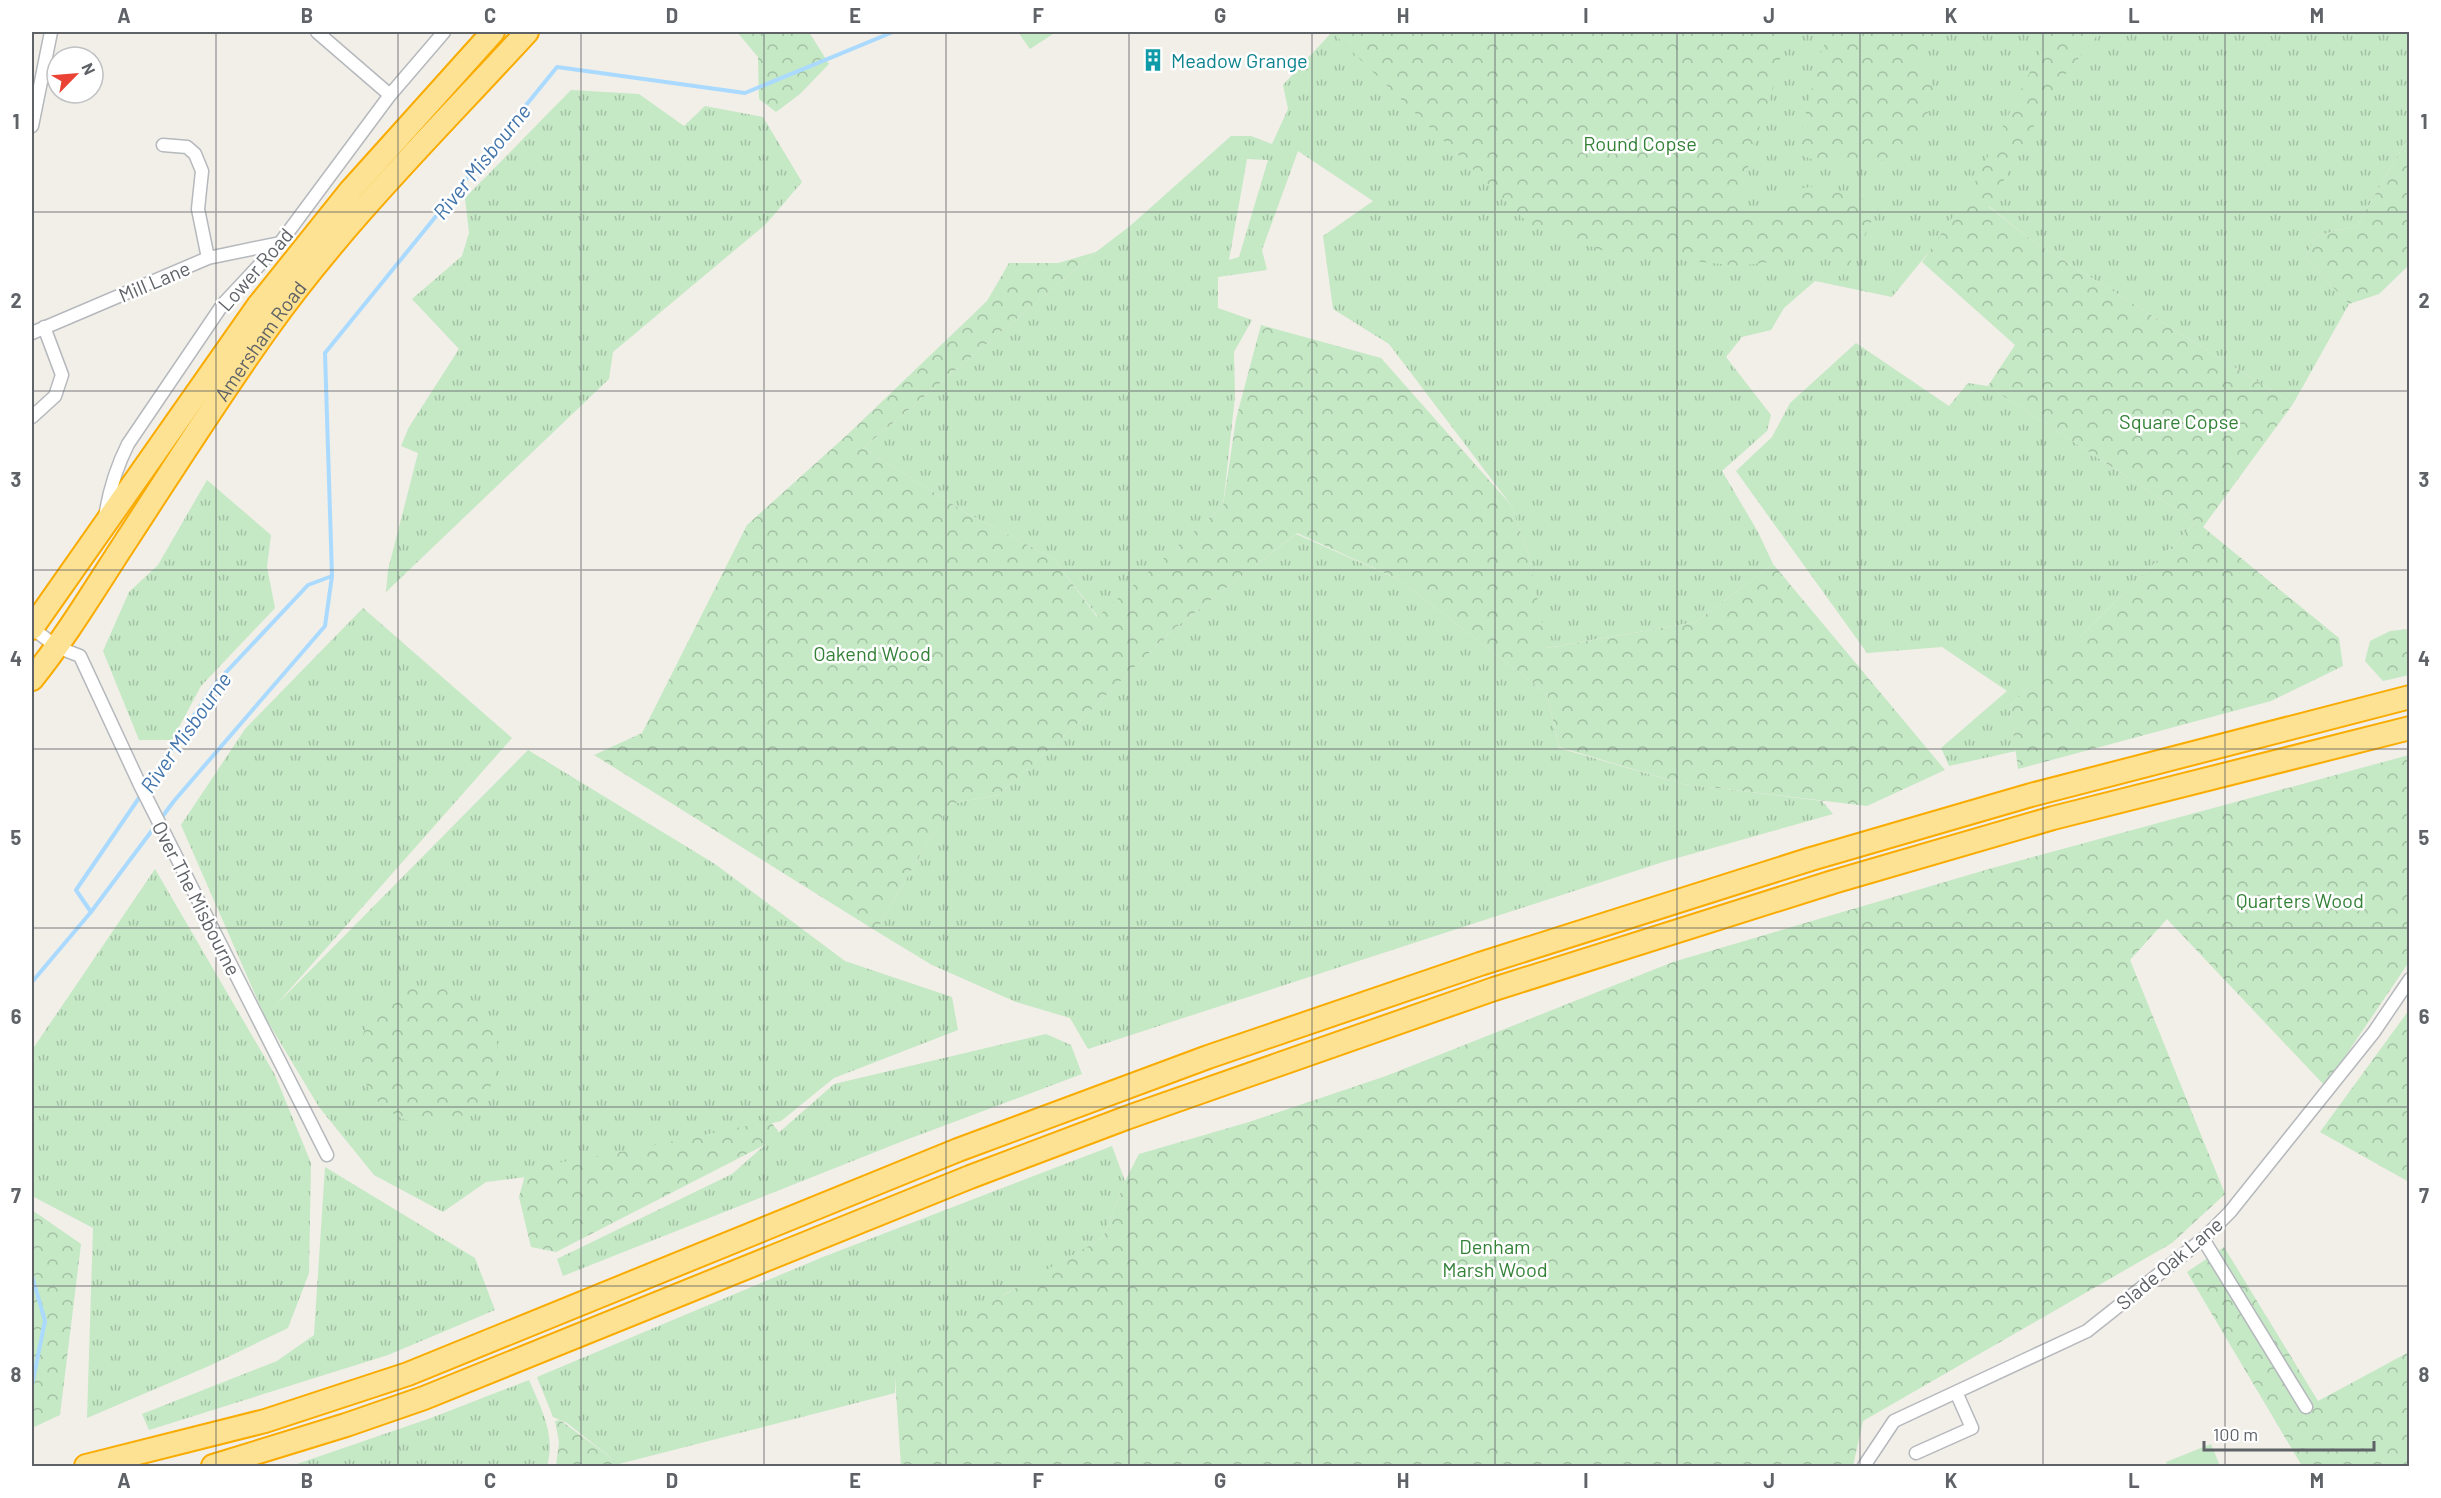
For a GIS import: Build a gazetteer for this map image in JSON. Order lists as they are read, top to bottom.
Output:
{
  "streets": {
    "highway": ["Amersham Road"],
    "street": [
      "Lower Road",
      "Mill Lane",
      "Over The Misbourne",
      "Slade Oak Lane"
    ]
  },
  "crossings": [
    ["Lower Road", "Mill Lane"],
    ["Amersham Road", "Over The Misbourne"]
  ],
  "water": ["River Misbourne"],
  "parks": [
    "Round Copse",
    "Square Copse",
    "Oakend Wood",
    "Quarters Wood",
    "Denham Marsh Wood"
  ],
  "places": {
    "building": ["Meadow Grange"]
  },
  "scale_bar": "100 m",
  "north": "top right",
  "grid": {
    "columns": [
      "A",
      "B",
      "C",
      "D",
      "E",
      "F",
      "G",
      "H",
      "I",
      "J",
      "K",
      "L",
      "M"
    ],
    "rows": [
      "1",
      "2",
      "3",
      "4",
      "5",
      "6",
      "7",
      "8"
    ]
  }
}
